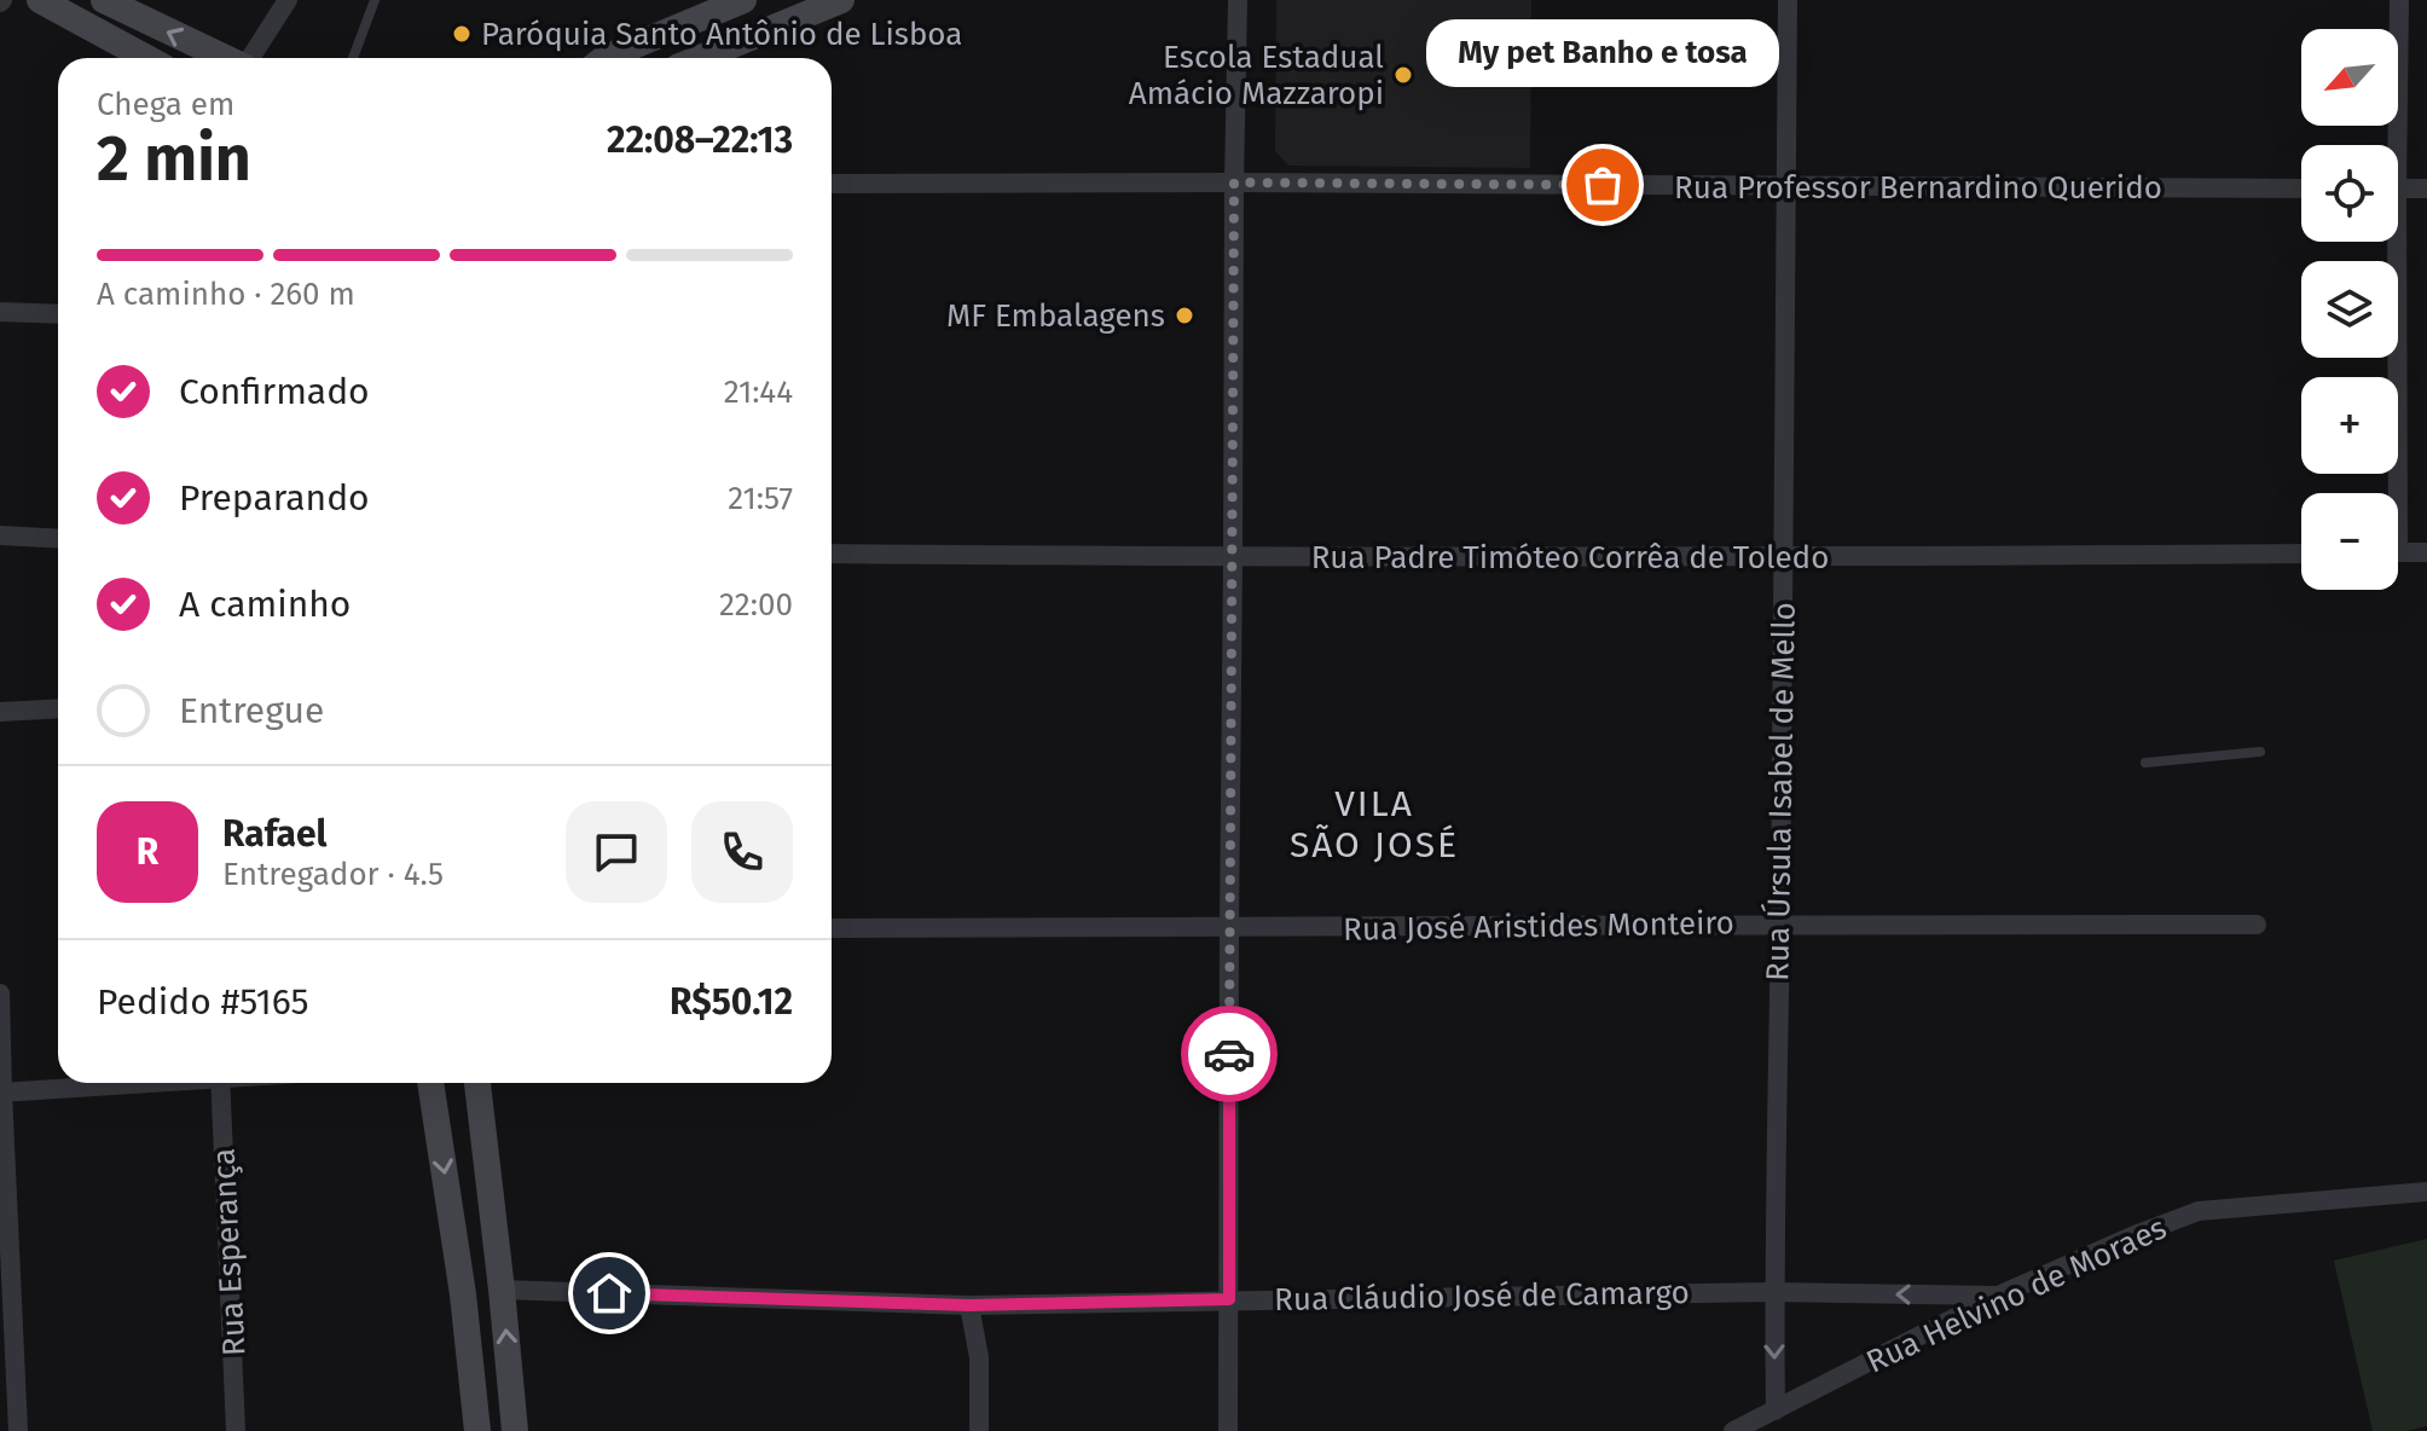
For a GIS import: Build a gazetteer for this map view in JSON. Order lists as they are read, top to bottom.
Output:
{
  "streets": {
    "street": [
      "Rua Professor Bernardino Querido",
      "Rua Padre Timóteo Corrêa de Toledo",
      "Rua Úrsula Isabel de Mello",
      "Rua José Aristides Monteiro",
      "Rua Esperança",
      "Rua Helvino de Moraes",
      "Rua Cláudio José de Camargo"
    ]
  },
  "crossings": [
    ["Rua Professor Bernardino Querido", "Rua Úrsula Isabel de Mello"],
    ["Rua Padre Timóteo Corrêa de Toledo", "Rua Úrsula Isabel de Mello"],
    ["Rua Úrsula Isabel de Mello", "Rua José Aristides Monteiro"],
    ["Rua Úrsula Isabel de Mello", "Rua Helvino de Moraes"],
    ["Rua Úrsula Isabel de Mello", "Rua Cláudio José de Camargo"],
    ["Rua Helvino de Moraes", "Rua Cláudio José de Camargo"]
  ],
  "districts": ["VILA SÃO JOSÉ"],
  "places": [
    "Paróquia Santo Antônio de Lisboa",
    "Escola Estadual Amácio Mazzaropi",
    "My pet Banho e tosa",
    "MF Embalagens"
  ],
  "north": "bottom left",
  "page": {
    "bubble": "My pet Banho e tosa",
    "map_buttons": ["+", "−"],
    "heading": ["2 min", "Chega em", "22:08–22:13"],
    "panel": [
      "Rafael",
      "Entregador · 4.5",
      "Pedido #5165",
      "R$50.12"
    ],
    "bar": "A caminho · 260 m",
    "list": [
      ["Confirmado", "21:44"],
      ["Preparando", "21:57"],
      ["A caminho", "22:00"],
      "Entregue"
    ],
    "round": "R"
  }
}
